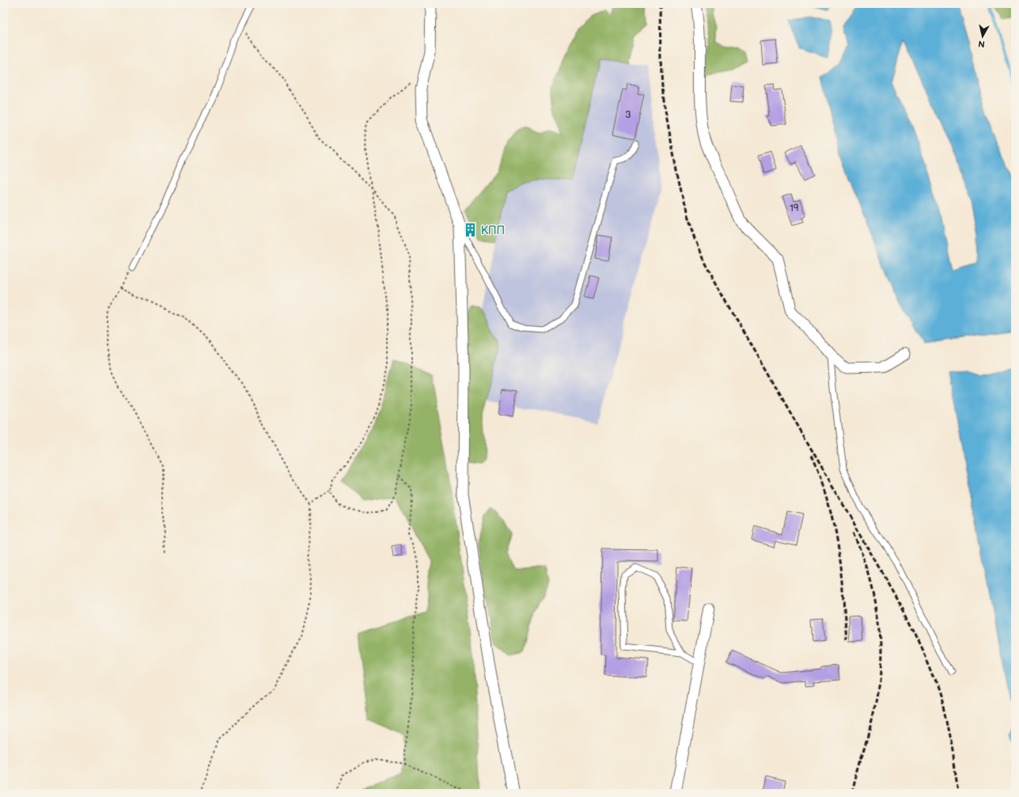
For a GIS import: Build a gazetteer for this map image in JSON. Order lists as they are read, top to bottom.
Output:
{
  "places": {
    "building": ["КПП"]
  },
  "house_numbers": ["3", "19"],
  "north": "bottom"
}
